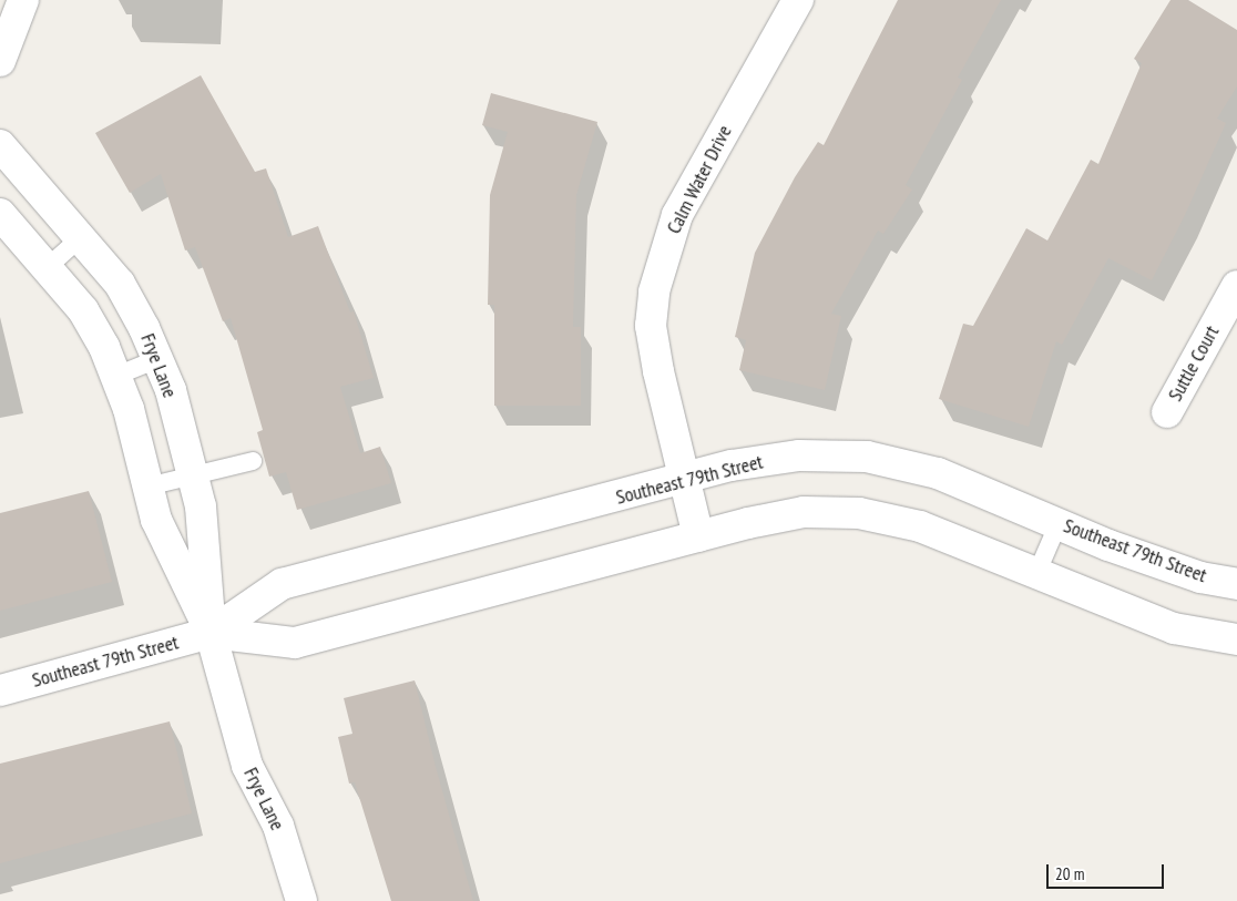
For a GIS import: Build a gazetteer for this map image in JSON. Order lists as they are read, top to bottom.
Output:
{
  "streets": {
    "street": [
      "Calm Water Drive",
      "Suttle Court",
      "Frye Lane",
      "Southeast 79th Street"
    ]
  },
  "crossings": [
    ["Calm Water Drive", "Southeast 79th Street"],
    ["Frye Lane", "Southeast 79th Street"]
  ],
  "scale_bar": "20 m"
}
